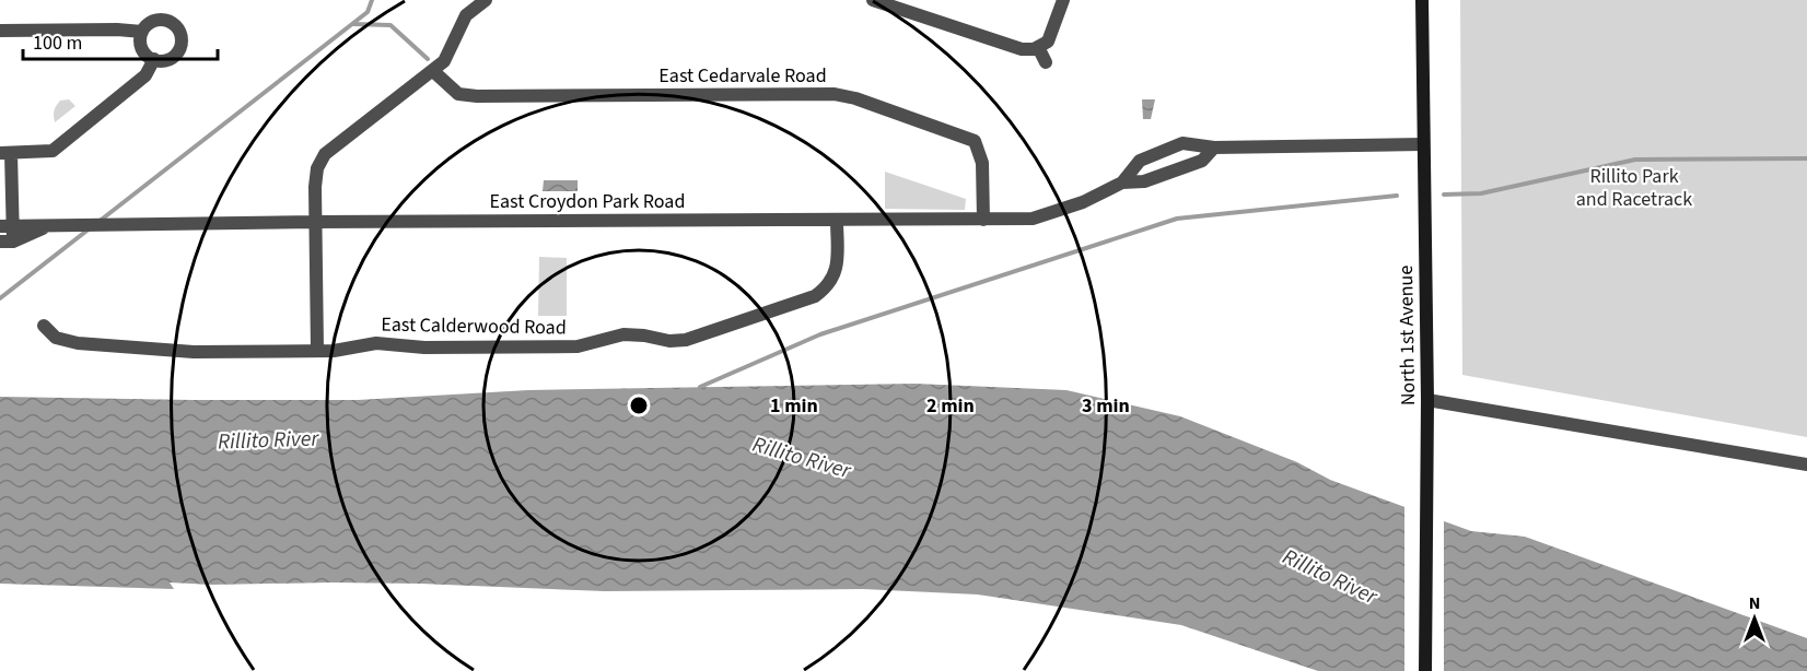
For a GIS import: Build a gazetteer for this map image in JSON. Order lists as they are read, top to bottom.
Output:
{
  "streets": {
    "main road": ["North 1st Avenue"],
    "street": ["East Cedarvale Road", "East Croydon Park Road", "East Calderwood Road"]
  },
  "crossings": [
    ["East Cedarvale Road", "East Croydon Park Road"],
    ["East Croydon Park Road", "East Calderwood Road"],
    ["East Croydon Park Road", "North 1st Avenue"]
  ],
  "water": ["Rillito River"],
  "parks": ["Rillito Park and Racetrack"],
  "scale_bar": "100 m",
  "north": "top",
  "rings": ["1 min", "2 min", "3 min"]
}
